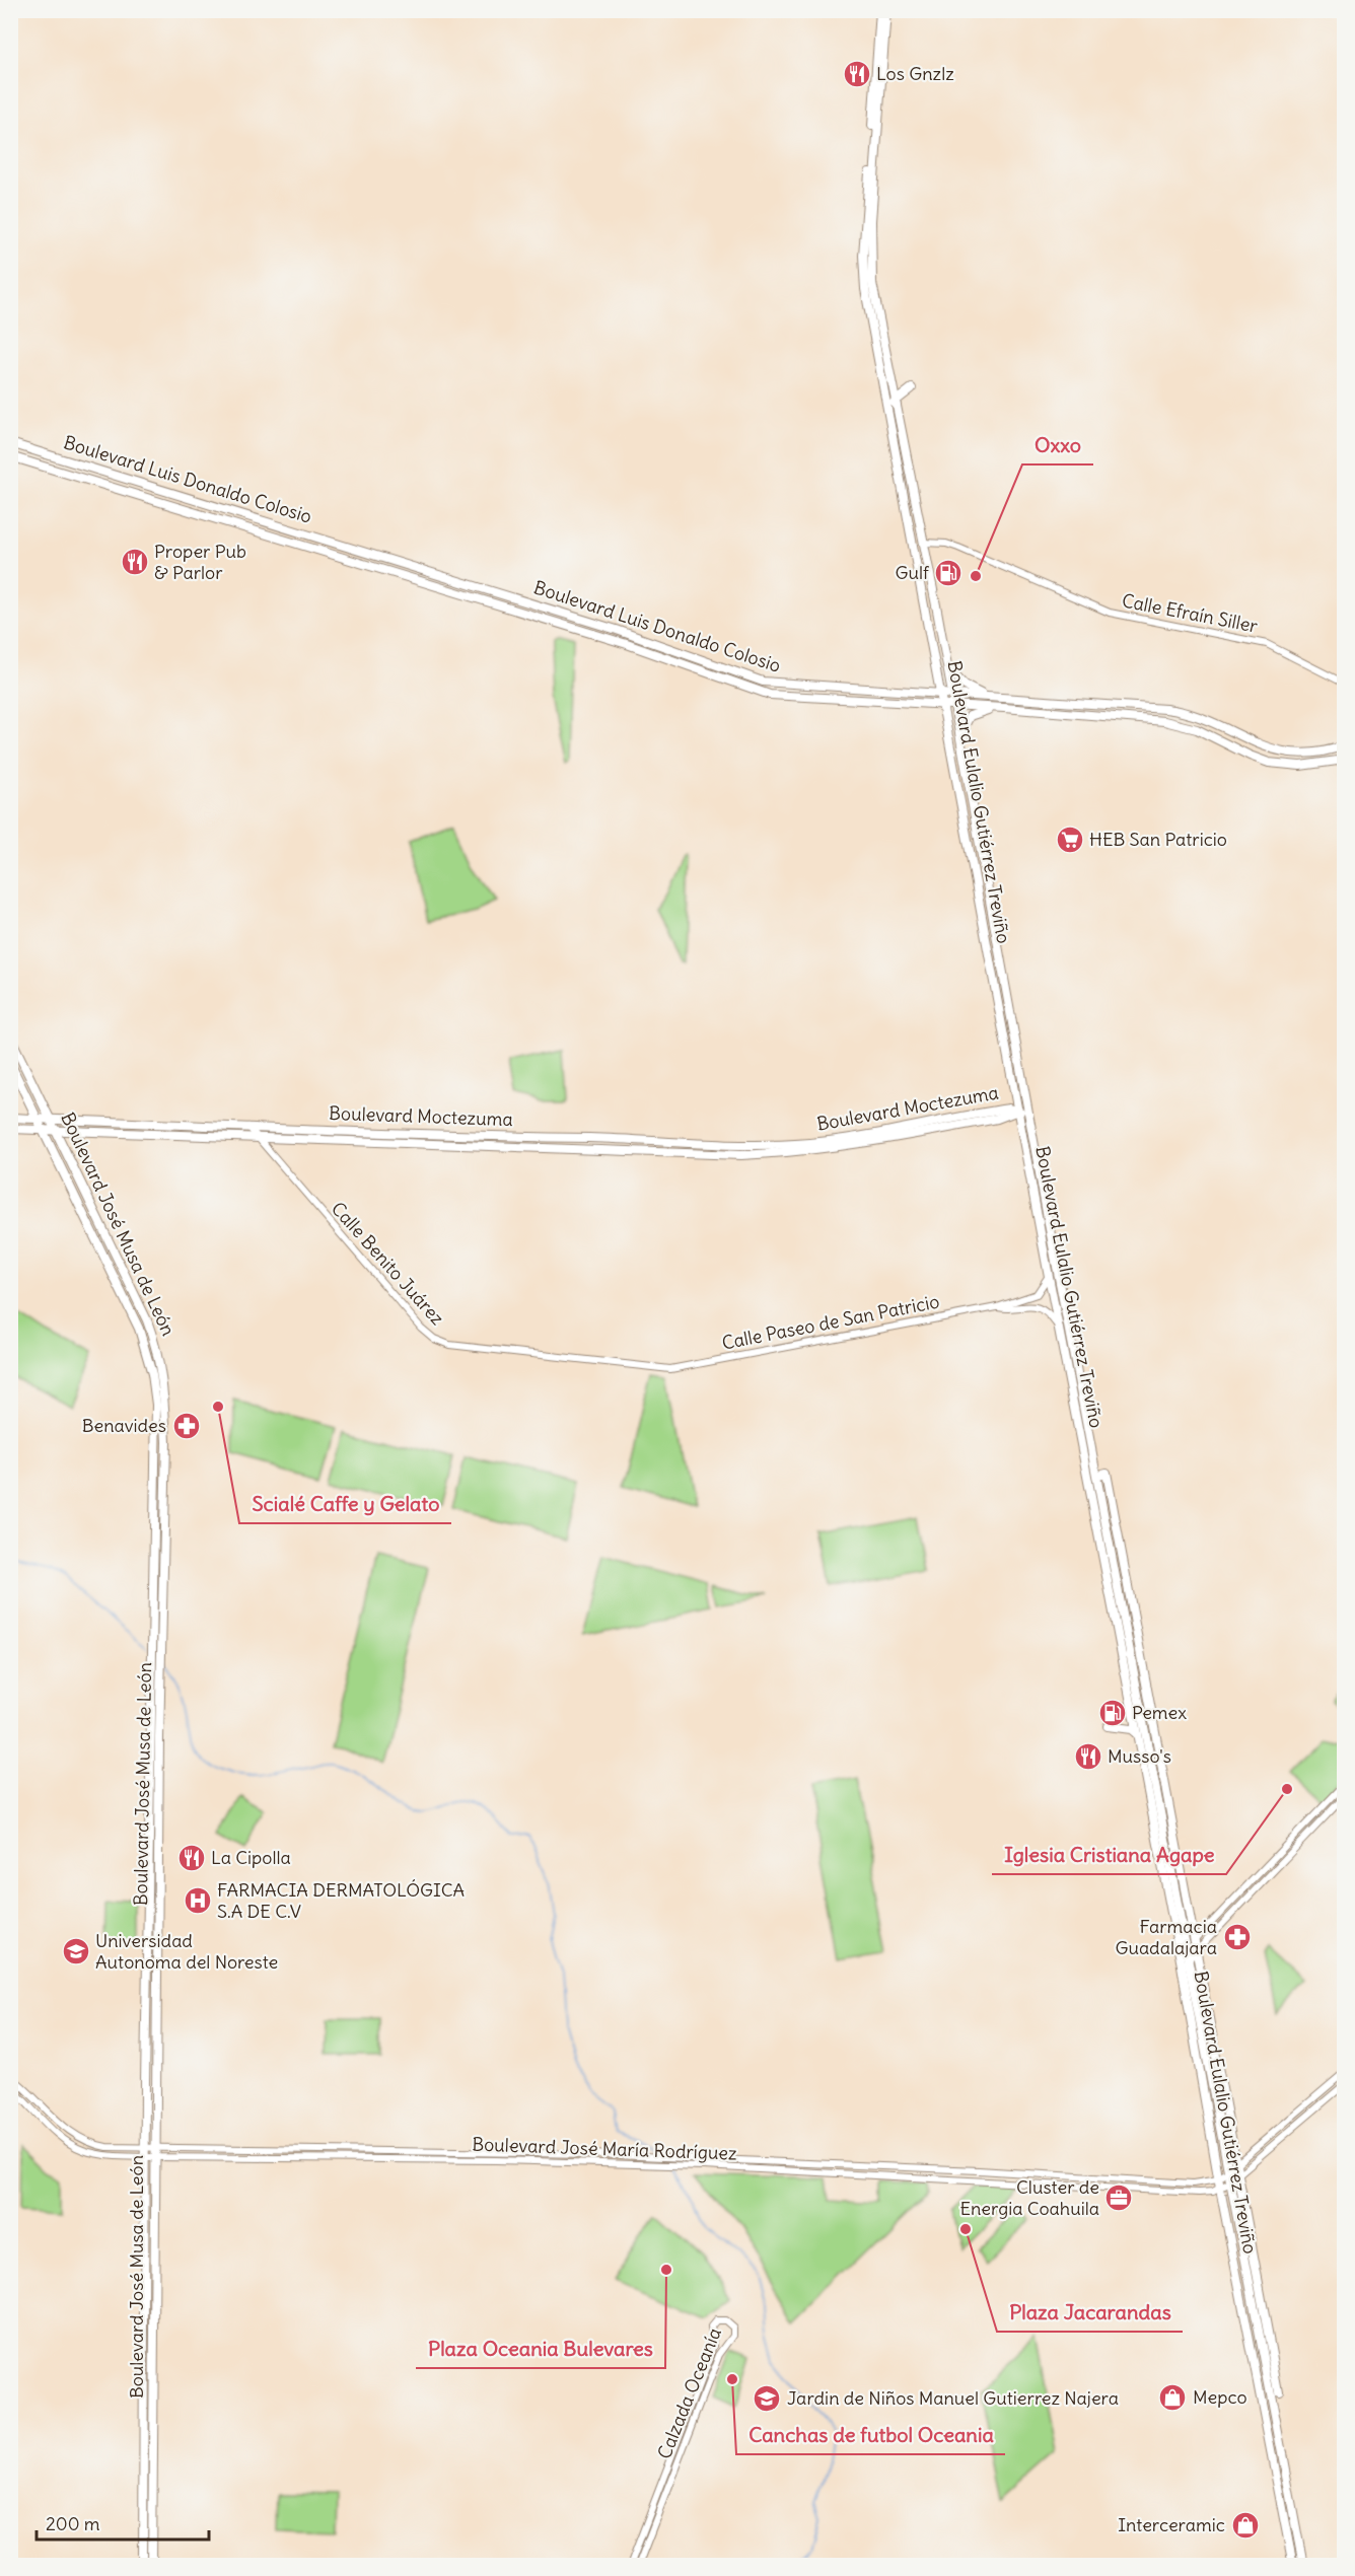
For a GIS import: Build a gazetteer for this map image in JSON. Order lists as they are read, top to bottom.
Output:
{
  "streets": {
    "main road": [
      "Boulevard Luis Donaldo Colosio",
      "Boulevard Eulalio Gutiérrez Treviño",
      "Boulevard Moctezuma",
      "Boulevard José Musa de León"
    ],
    "street": [
      "Calle Efraín Siller",
      "Calle Benito Juárez",
      "Calle Paseo de San Patricio",
      "Boulevard José María Rodríguez",
      "Calzada Oceanía"
    ]
  },
  "crossings": [
    ["Boulevard Luis Donaldo Colosio", "Boulevard Eulalio Gutiérrez Treviño"],
    ["Calle Efraín Siller", "Boulevard Eulalio Gutiérrez Treviño"],
    ["Boulevard Eulalio Gutiérrez Treviño", "Boulevard Moctezuma"],
    ["Boulevard Eulalio Gutiérrez Treviño", "Calle Paseo de San Patricio"],
    ["Boulevard Eulalio Gutiérrez Treviño", "Boulevard José María Rodríguez"],
    ["Boulevard Moctezuma", "Boulevard José Musa de León"],
    ["Boulevard Moctezuma", "Calle Benito Juárez"],
    ["Boulevard José Musa de León", "Boulevard José María Rodríguez"],
    ["Calle Benito Juárez", "Calle Paseo de San Patricio"]
  ],
  "places": {
    "restaurant": [
      "Los Gnzlz",
      "Proper Pub & Parlor",
      "Musso's",
      "La Cipolla"
    ],
    "fuel station": ["Gulf", "Pemex"],
    "other": [
      "Oxxo",
      "Scialé Caffe y Gelato",
      "Iglesia Cristiana Agape",
      "Plaza Jacarandas",
      "Plaza Oceania Bulevares",
      "Canchas de futbol Oceania"
    ],
    "supermarket": ["HEB San Patricio"],
    "pharmacy": ["Benavides", "Farmacia Guadalajara"],
    "hospital": ["FARMACIA DERMATOLÓGICA S.A DE C.V"],
    "school or university": ["Universidad Autonoma del Noreste", "Jardin de Niños Manuel Gutierrez Najera"],
    "office": ["Cluster de Energia Coahuila"],
    "shop": ["Mepco", "Interceramic"]
  },
  "scale_bar": "200 m"
}
